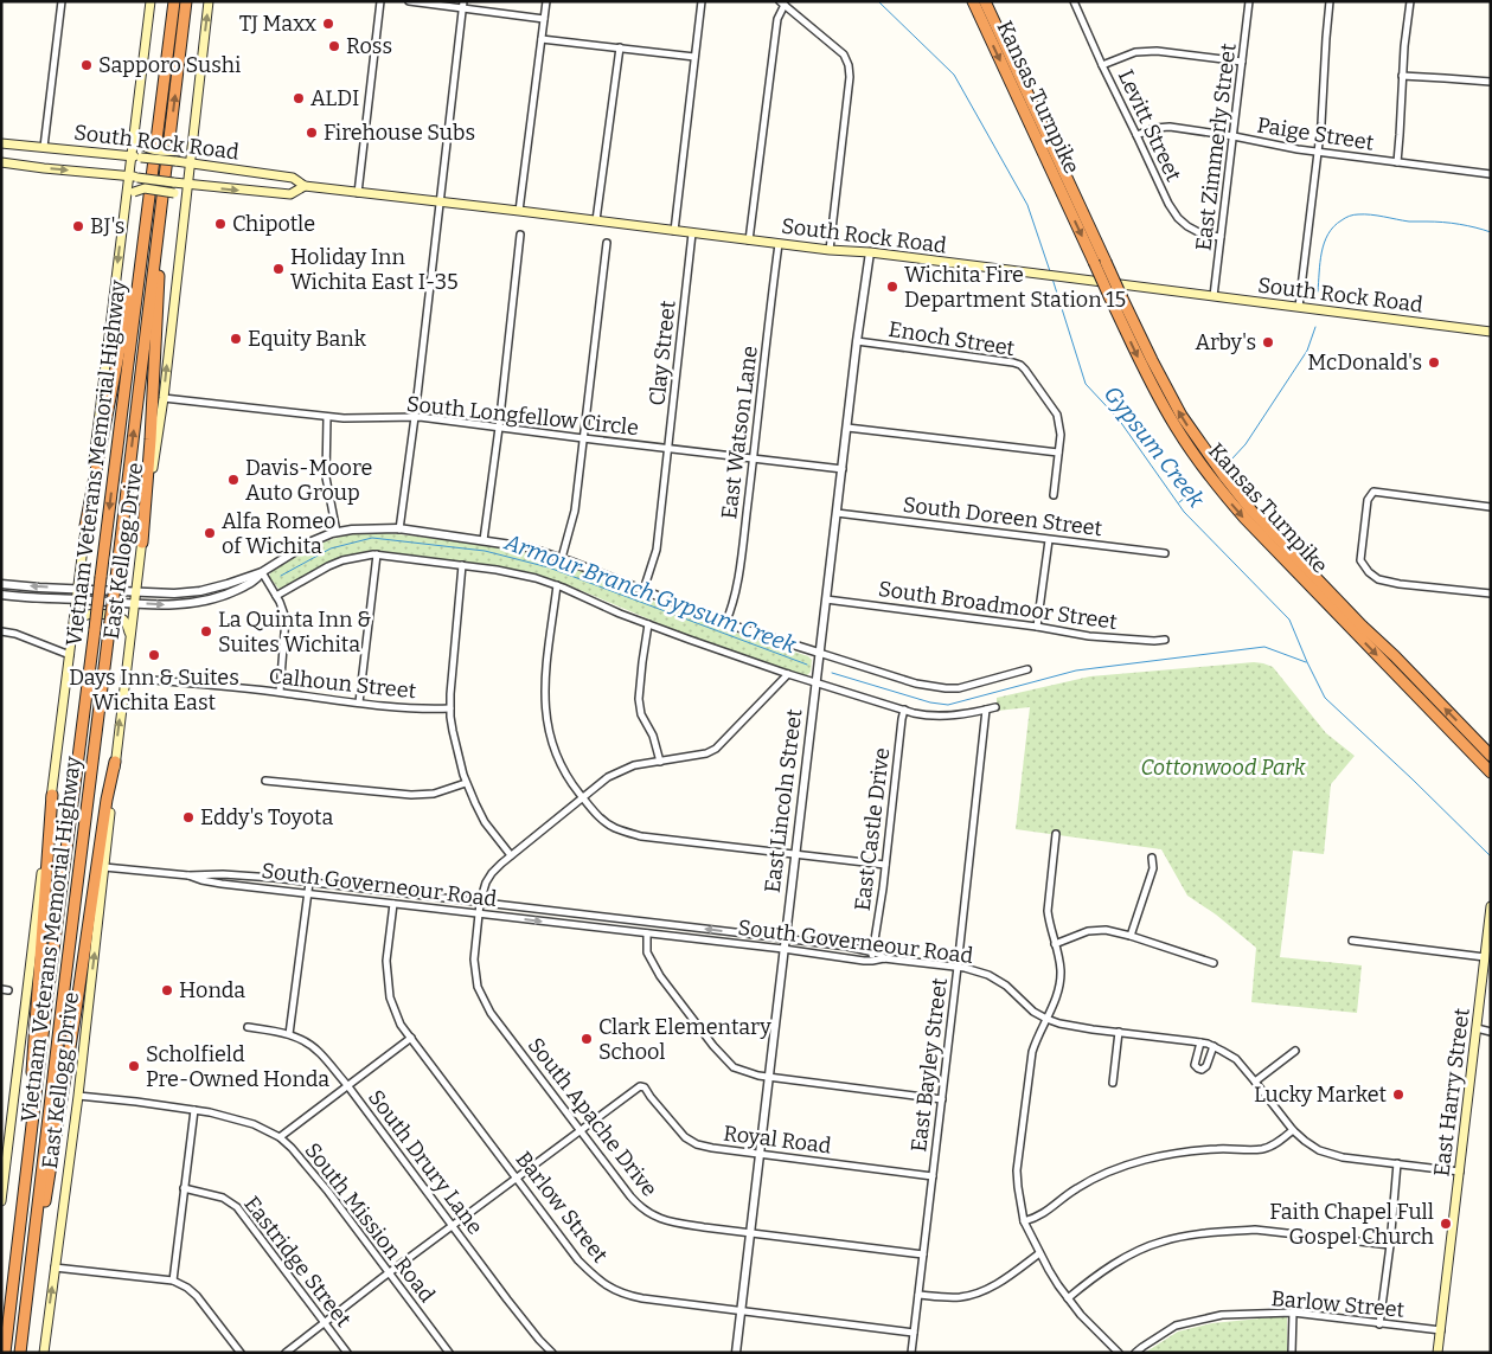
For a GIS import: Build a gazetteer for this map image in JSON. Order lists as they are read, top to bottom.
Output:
{
  "streets": {
    "highway": ["Kansas Turnpike", "Vietnam Veterans Memorial Highway"],
    "main road": ["South Rock Road", "East Kellogg Drive", "East Harry Street"],
    "street": [
      "Levitt Street",
      "Paige Street",
      "East Zimmerly Street",
      "Enoch Street",
      "Clay Street",
      "South Longfellow Circle",
      "East Watson Lane",
      "South Doreen Street",
      "South Broadmoor Street",
      "Calhoun Street",
      "East Lincoln Street",
      "East Castle Drive",
      "South Governeour Road",
      "East Bayley Street",
      "South Apache Drive",
      "Royal Road",
      "South Drury Lane",
      "Barlow Street",
      "South Mission Road",
      "Eastridge Street"
    ]
  },
  "crossings": [
    ["Levitt Street", "Paige Street"],
    ["Levitt Street", "East Zimmerly Street"],
    ["Paige Street", "East Zimmerly Street"],
    ["South Rock Road", "East Zimmerly Street"],
    ["South Rock Road", "Clay Street"],
    ["South Rock Road", "East Watson Lane"],
    ["South Rock Road", "East Kellogg Drive"],
    ["South Rock Road", "East Lincoln Street"],
    ["Enoch Street", "East Lincoln Street"],
    ["Clay Street", "South Longfellow Circle"],
    ["South Longfellow Circle", "East Watson Lane"],
    ["South Longfellow Circle", "East Kellogg Drive"],
    ["South Longfellow Circle", "East Lincoln Street"],
    ["South Doreen Street", "East Lincoln Street"],
    ["East Kellogg Drive", "Calhoun Street"],
    ["East Kellogg Drive", "South Governeour Road"],
    ["East Kellogg Drive", "South Mission Road"],
    ["South Broadmoor Street", "East Lincoln Street"],
    ["East Lincoln Street", "South Governeour Road"],
    ["East Lincoln Street", "South Apache Drive"],
    ["East Lincoln Street", "Royal Road"],
    ["East Lincoln Street", "Barlow Street"],
    ["East Castle Drive", "South Governeour Road"],
    ["South Governeour Road", "East Bayley Street"],
    ["South Governeour Road", "East Harry Street"],
    ["South Governeour Road", "South Apache Drive"],
    ["South Governeour Road", "Barlow Street"],
    ["East Bayley Street", "South Apache Drive"],
    ["East Bayley Street", "Royal Road"],
    ["East Bayley Street", "Barlow Street"],
    ["East Harry Street", "Barlow Street"],
    ["South Apache Drive", "Royal Road"]
  ],
  "water": ["Gypsum Creek", "Armour Branch Gypsum Creek"],
  "parks": ["Cottonwood Park"],
  "places": [
    "TJ Maxx",
    "Ross",
    "Sapporo Sushi",
    "ALDI",
    "Firehouse Subs",
    "Chipotle",
    "BJ's",
    "Holiday Inn Wichita East I-35",
    "Wichita Fire Department Station 15",
    "Equity Bank",
    "Arby's",
    "McDonald's",
    "Davis-Moore Auto Group",
    "Alfa Romeo of Wichita",
    "La Quinta Inn & Suites Wichita",
    "Days Inn & Suites Wichita East",
    "Eddy's Toyota",
    "Honda",
    "Clark Elementary School",
    "Scholfield Pre-Owned Honda",
    "Lucky Market",
    "Faith Chapel Full Gospel Church"
  ]
}
